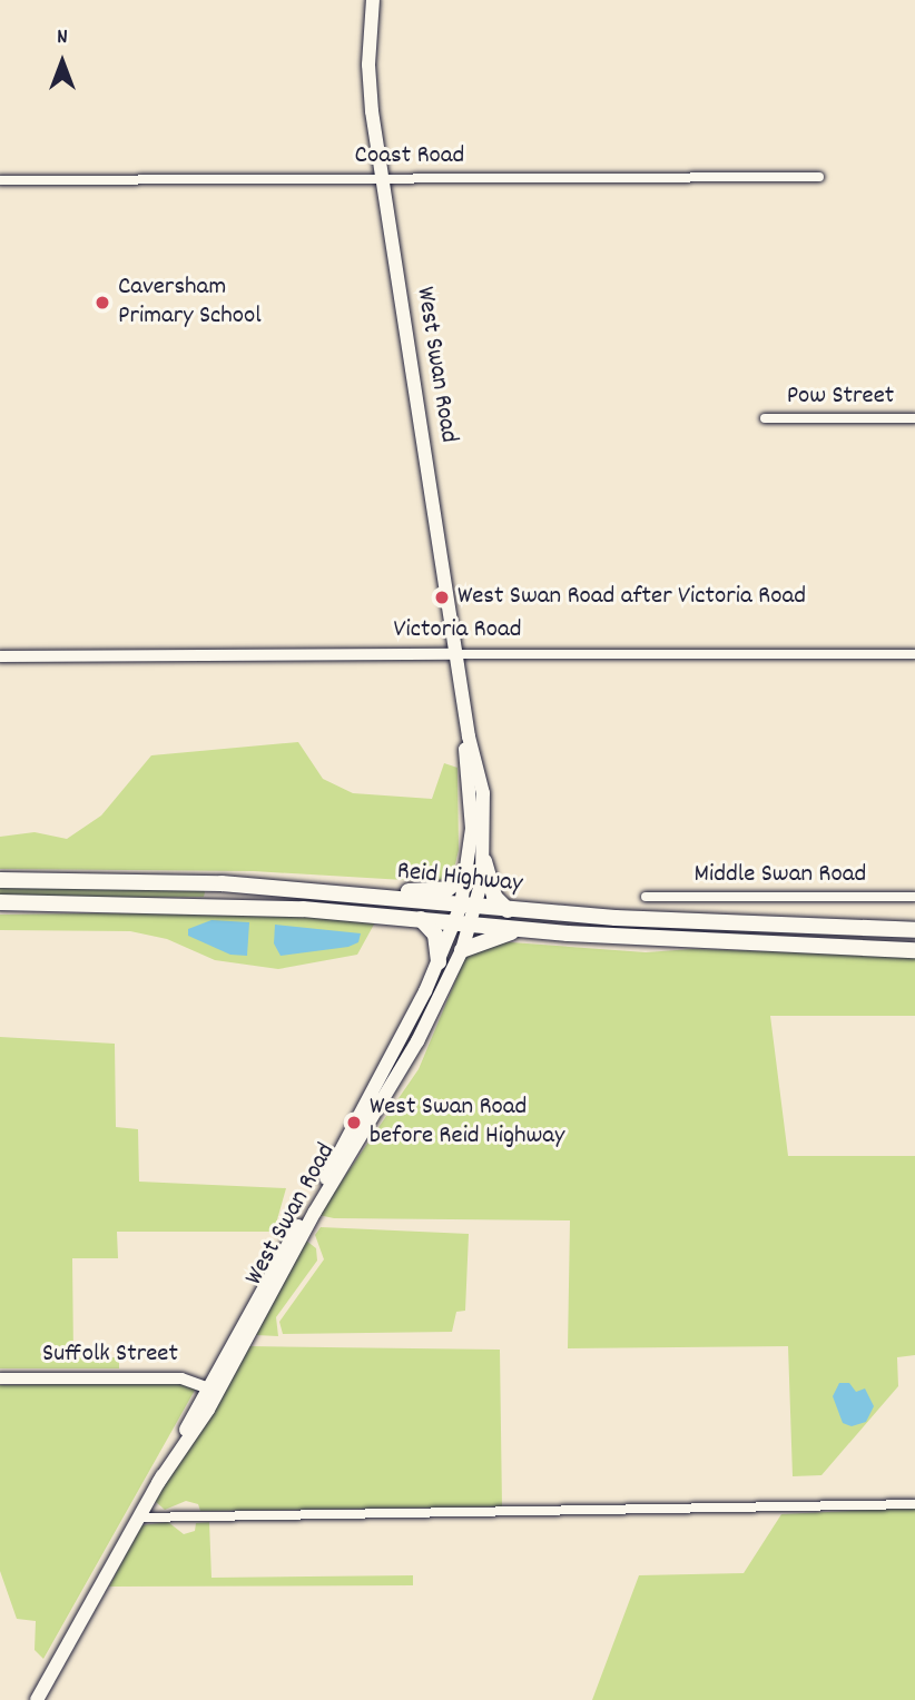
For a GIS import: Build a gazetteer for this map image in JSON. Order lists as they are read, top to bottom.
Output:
{
  "streets": {
    "highway": ["Reid Highway"],
    "main road": ["West Swan Road"],
    "street": [
      "Coast Road",
      "Pow Street",
      "Victoria Road",
      "Middle Swan Road",
      "Suffolk Street"
    ]
  },
  "crossings": [
    ["Coast Road", "West Swan Road"],
    ["West Swan Road", "Victoria Road"],
    ["West Swan Road", "Reid Highway"],
    ["West Swan Road", "Suffolk Street"]
  ],
  "places": ["Caversham Primary School", "West Swan Road after Victoria Road", "West Swan Road before Reid Highway"],
  "north": "top"
}
